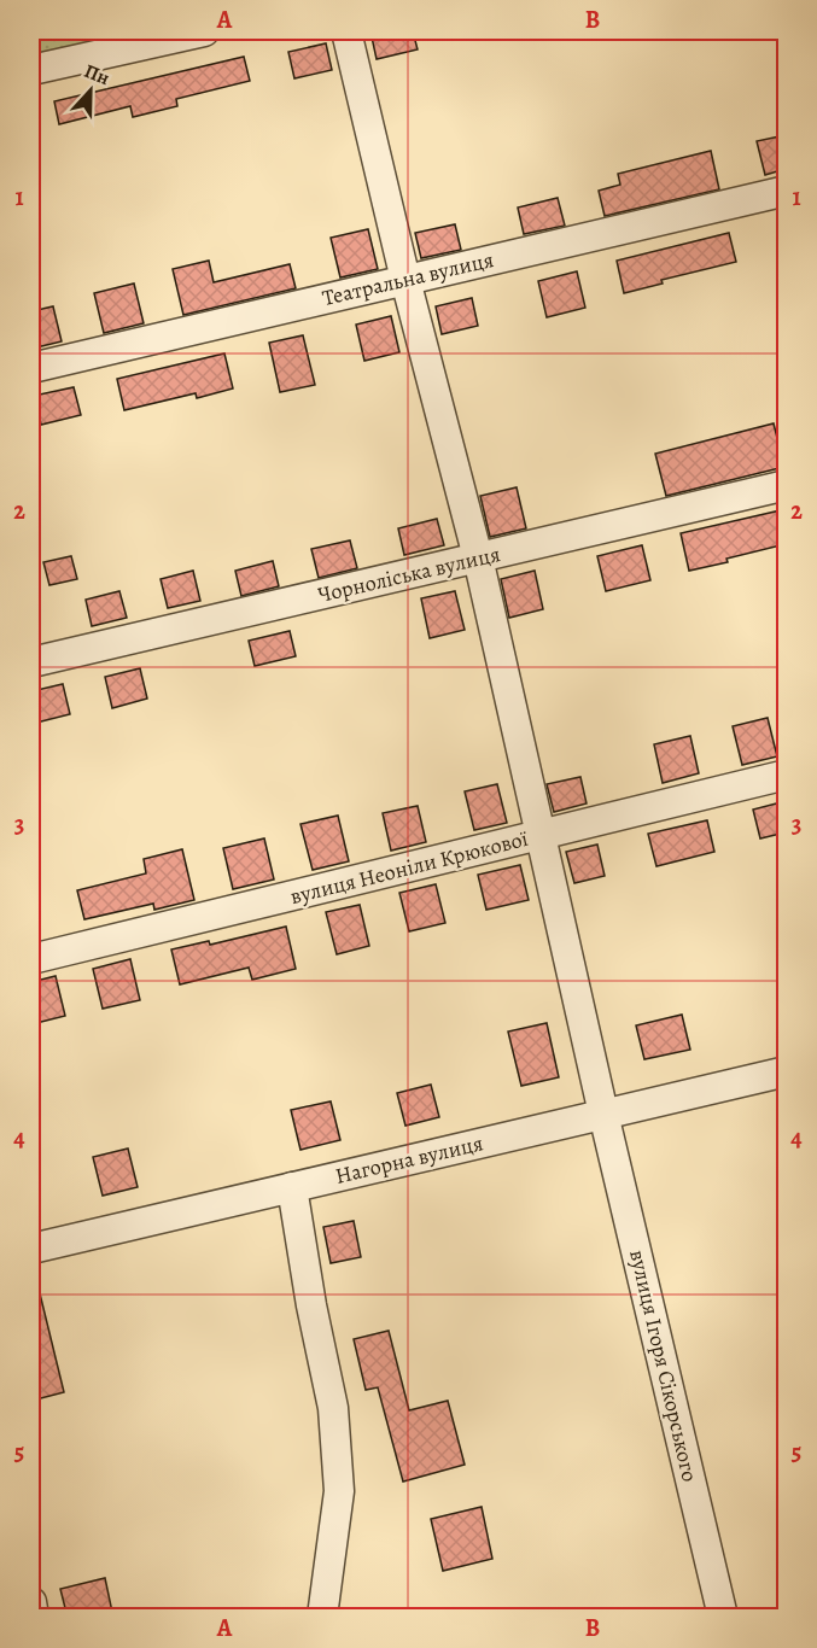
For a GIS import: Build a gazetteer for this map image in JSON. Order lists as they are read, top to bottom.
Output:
{
  "streets": {
    "street": [
      "Театральна вулиця",
      "Чорноліська вулиця",
      "вулиця Неоніли Крюкової",
      "Нагорна вулиця",
      "вулиця Ігоря Сікорського"
    ]
  },
  "crossings": [
    ["Театральна вулиця", "вулиця Ігоря Сікорського"],
    ["Чорноліська вулиця", "вулиця Ігоря Сікорського"],
    ["вулиця Неоніли Крюкової", "вулиця Ігоря Сікорського"],
    ["Нагорна вулиця", "вулиця Ігоря Сікорського"]
  ],
  "north": "top",
  "grid": {
    "columns": ["A", "B"],
    "rows": [
      "1",
      "2",
      "3",
      "4",
      "5"
    ]
  }
}
